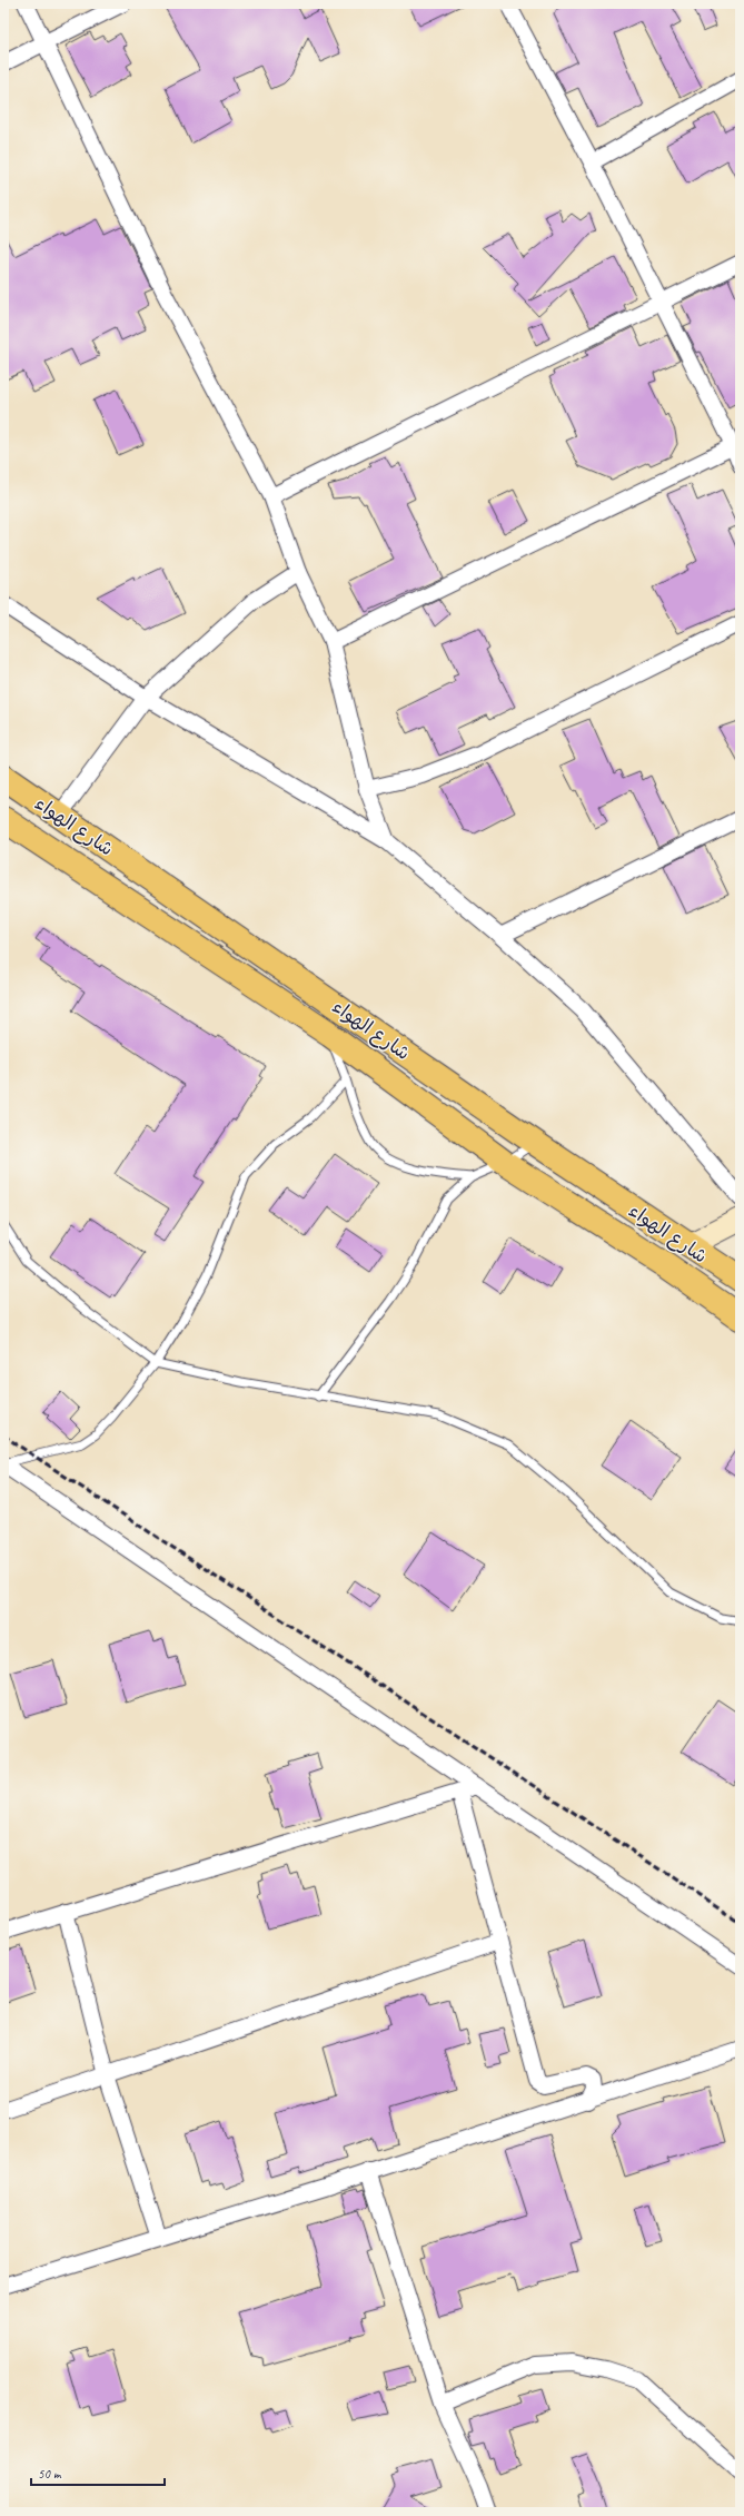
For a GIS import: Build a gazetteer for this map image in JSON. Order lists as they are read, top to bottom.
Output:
{
  "streets": {
    "main road": ["شارع الهواء"]
  },
  "scale_bar": "50 m"
}
